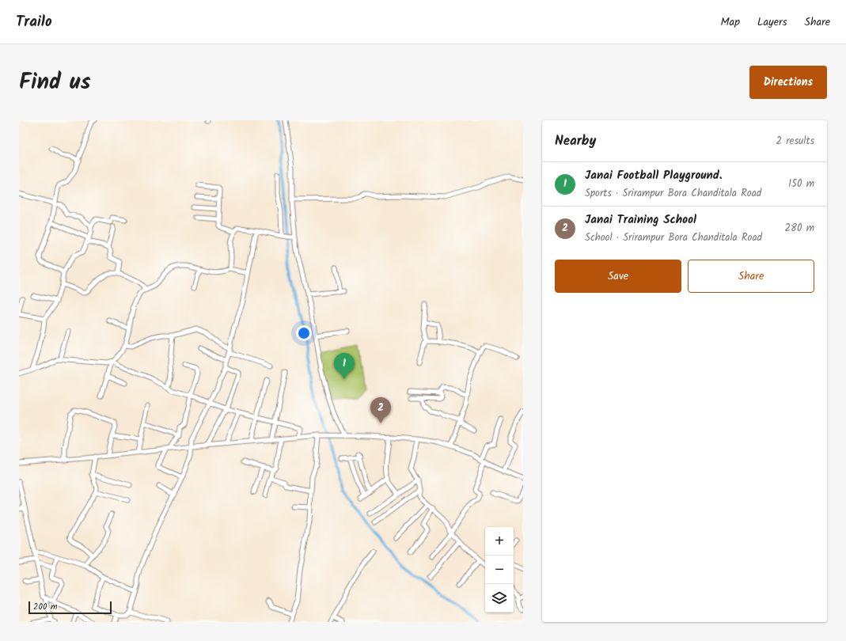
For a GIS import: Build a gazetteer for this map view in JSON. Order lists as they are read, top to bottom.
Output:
{
  "scale_bar": "200 m",
  "page": {
    "header": "Trailo",
    "nav": ["Map", "Layers", "Share"],
    "title": "Find us",
    "buttons": [
      "Directions",
      ["Save", "Share"]
    ],
    "heading": ["Nearby", "2 results"],
    "list": [
      {
        "mark": "1",
        "name": "Janai Football Playground.",
        "note": "Sports · Srirampur Bora Chanditala Road",
        "value": "150 m"
      },
      {
        "mark": "2",
        "name": "Janai Training School",
        "note": "School · Srirampur Bora Chanditala Road",
        "value": "280 m"
      }
    ],
    "pins": ["1", "2"],
    "map_buttons": ["+", "−"],
    "scale": "200 m"
  }
}
